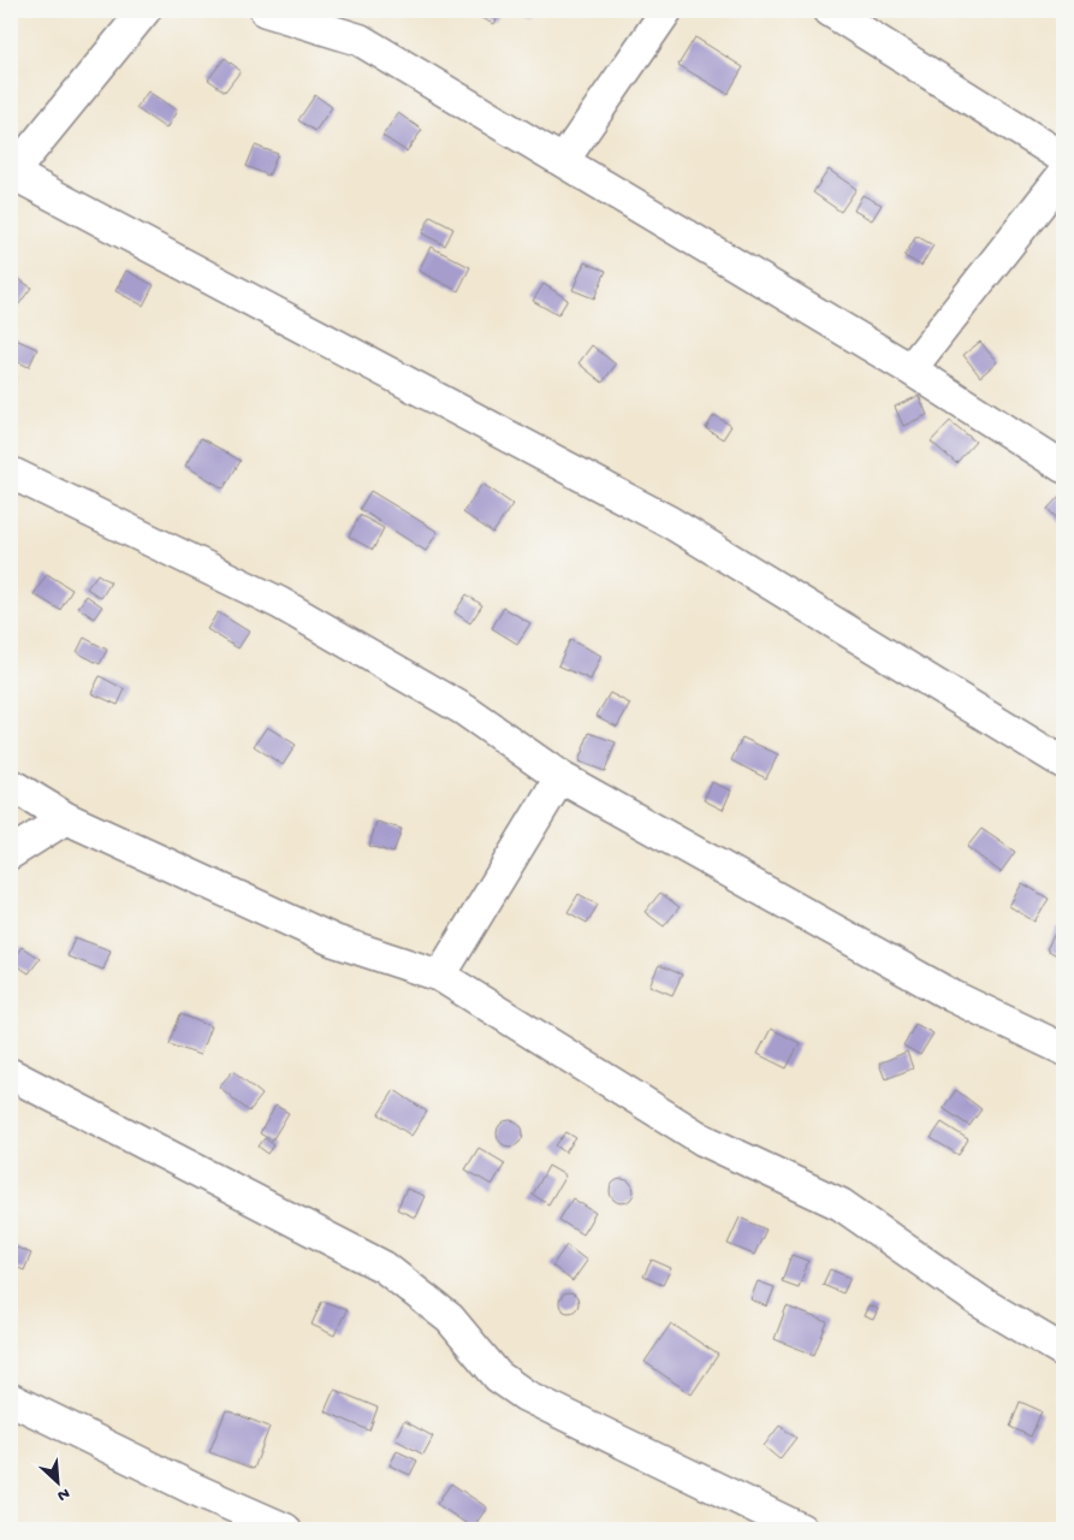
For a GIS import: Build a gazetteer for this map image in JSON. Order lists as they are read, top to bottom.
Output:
{
  "north": "bottom right"
}
